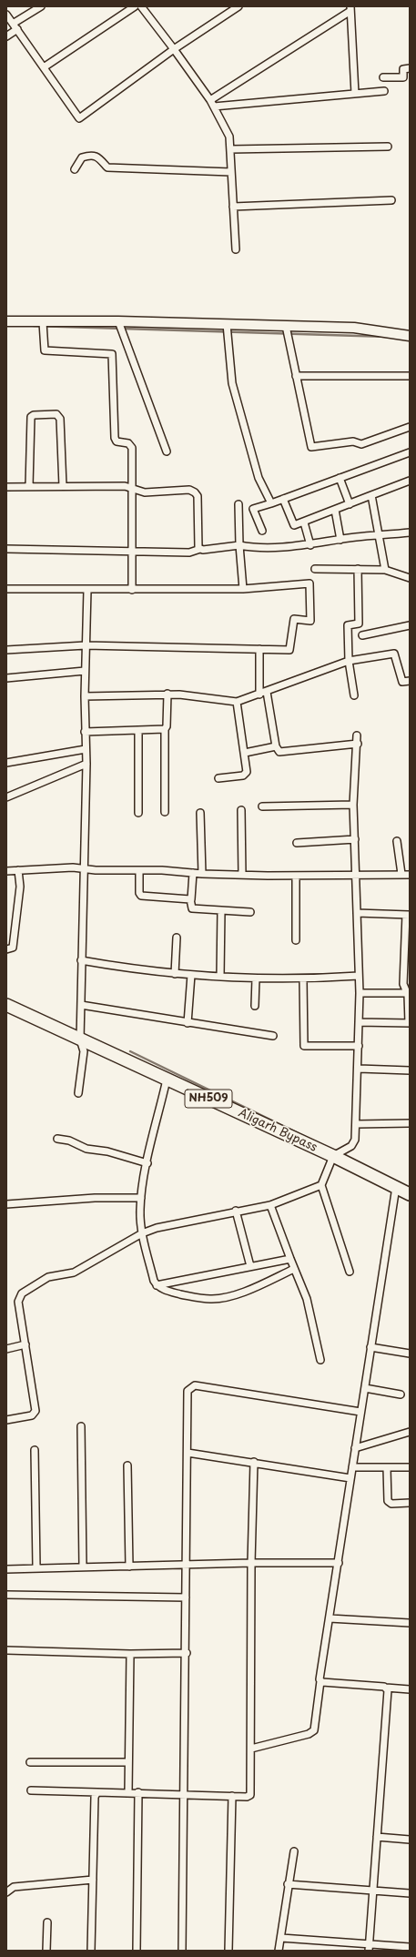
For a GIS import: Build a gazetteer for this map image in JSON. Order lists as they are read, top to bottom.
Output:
{
  "streets": {
    "highway": ["NH509", "Aligarh Bypass"]
  }
}
